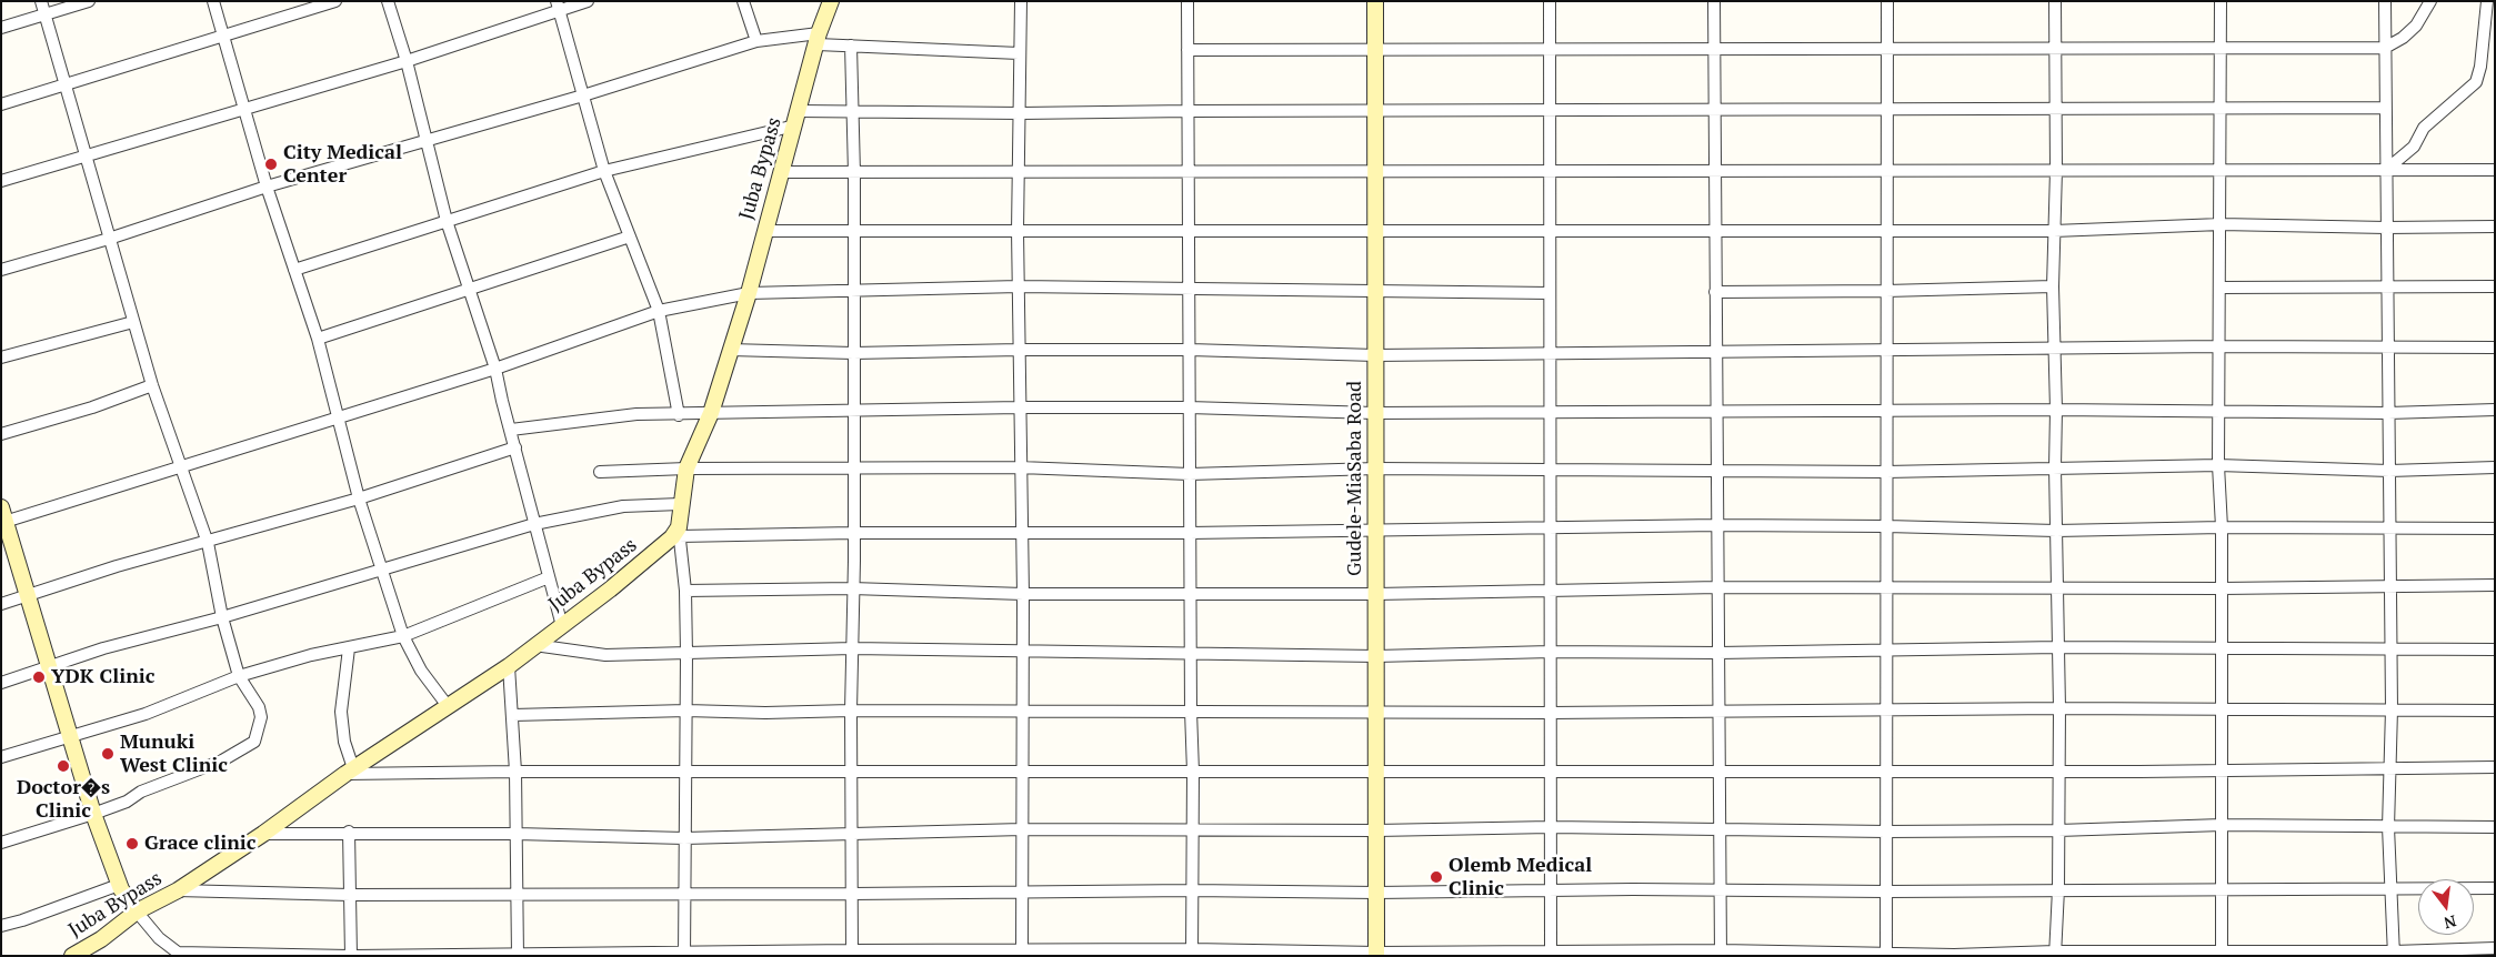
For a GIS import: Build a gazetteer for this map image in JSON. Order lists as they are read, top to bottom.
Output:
{
  "streets": {
    "main road": ["Juba Bypass", "Gudele-MiaSaba Road"]
  },
  "places": [
    "City Medical Center",
    "YDK Clinic",
    "Munuki West Clinic",
    "Doctor�s Clinic",
    "Grace clinic",
    "Olemb Medical Clinic"
  ],
  "north": "bottom"
}
